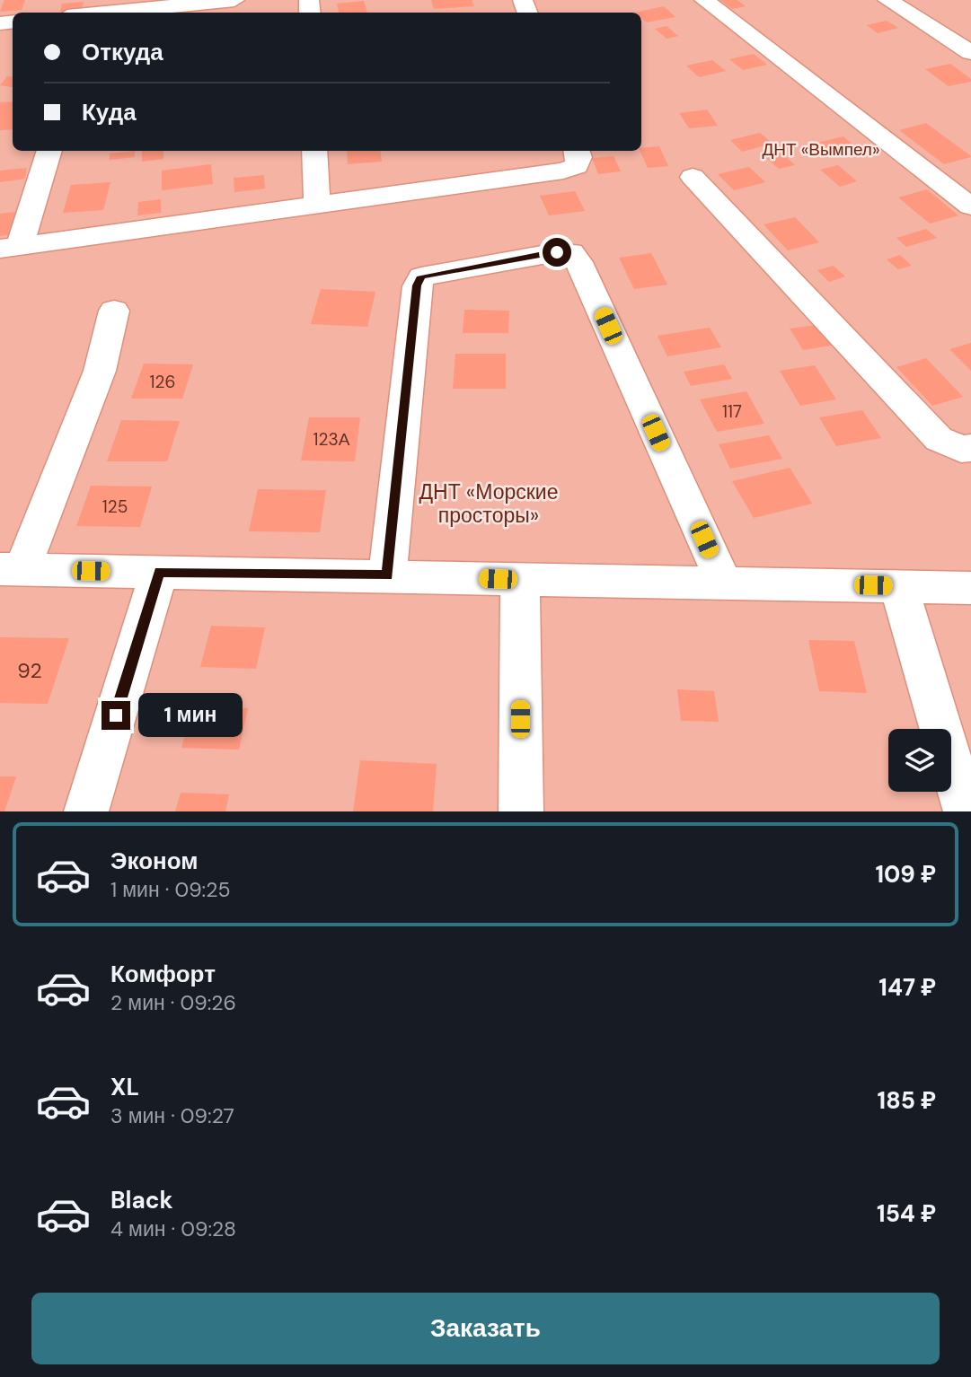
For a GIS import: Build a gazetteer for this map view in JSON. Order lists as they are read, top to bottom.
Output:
{
  "parks": ["ДНТ «Вымпел»", "ДНТ «Морские просторы»"],
  "house_numbers": [
    "126",
    "117",
    "123А",
    "125",
    "92"
  ],
  "page": {
    "banner": ["Откуда", "Куда"],
    "bubble": "1 мин",
    "list": [
      {
        "name": "Эконом",
        "note": "1 мин · 09:25",
        "value": "109 ₽"
      },
      {
        "name": "Комфорт",
        "note": "2 мин · 09:26",
        "value": "147 ₽"
      },
      {
        "name": "XL",
        "note": "3 мин · 09:27",
        "value": "185 ₽"
      },
      {
        "name": "Black",
        "note": "4 мин · 09:28",
        "value": "154 ₽"
      }
    ],
    "buttons": "Заказать"
  }
}
